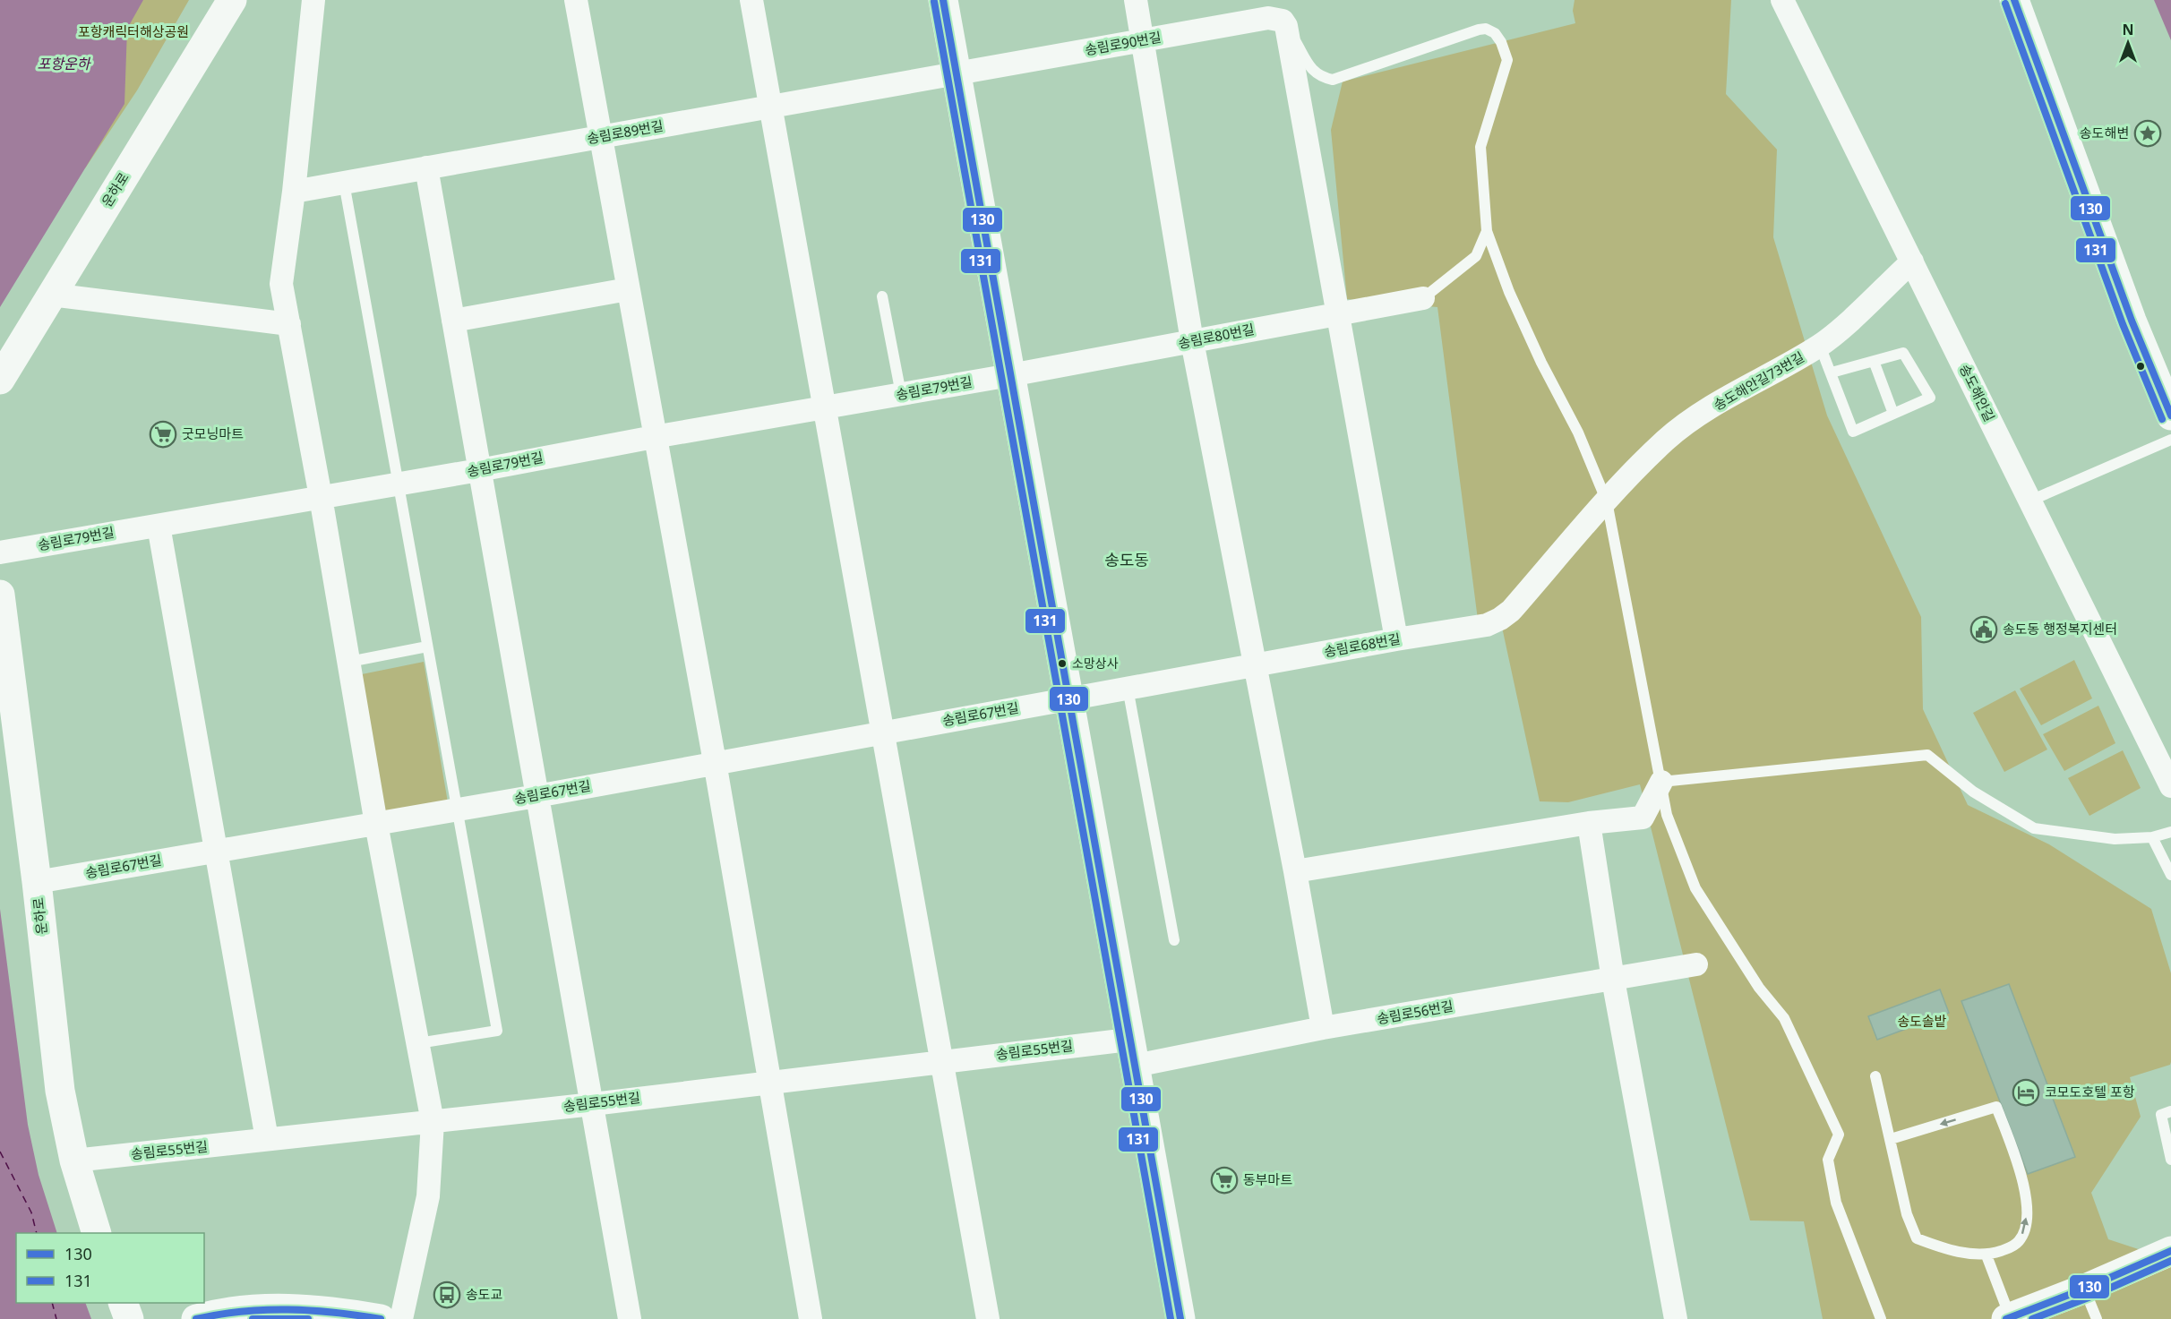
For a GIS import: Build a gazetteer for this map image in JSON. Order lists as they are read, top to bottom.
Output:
{
  "streets": {
    "street": [
      "송림로90번길",
      "송림로89번길",
      "운하로",
      "송림로80번길",
      "송도해안길73번길",
      "송림로79번길",
      "송도해안길",
      "송림로68번길",
      "송림로67번길",
      "송림로56번길",
      "송림로55번길"
    ]
  },
  "crossings": [
    ["송림로90번길", "송림로89번길"],
    ["운하로", "송림로67번길"],
    ["운하로", "송림로55번길"],
    ["송림로80번길", "송림로79번길"],
    ["송도해안길73번길", "송도해안길"],
    ["송도해안길73번길", "송림로68번길"],
    ["송림로68번길", "송림로67번길"],
    ["송림로56번길", "송림로55번길"]
  ],
  "districts": ["송도동"],
  "water": ["포항운하"],
  "parks": ["포항캐릭터해상공원", "송도솔밭"],
  "places": {
    "place": ["송도해변"],
    "supermarket": ["굿모닝마트", "동부마트"],
    "public building": ["송도동 행정복지센터"],
    "other": ["소망상사"],
    "hotel": ["코모도호텔 포항"],
    "bus stop": ["송도교"]
  },
  "lines": ["transit line 130", "transit line 131"],
  "legend": ["130", "131"],
  "north": "top"
}
